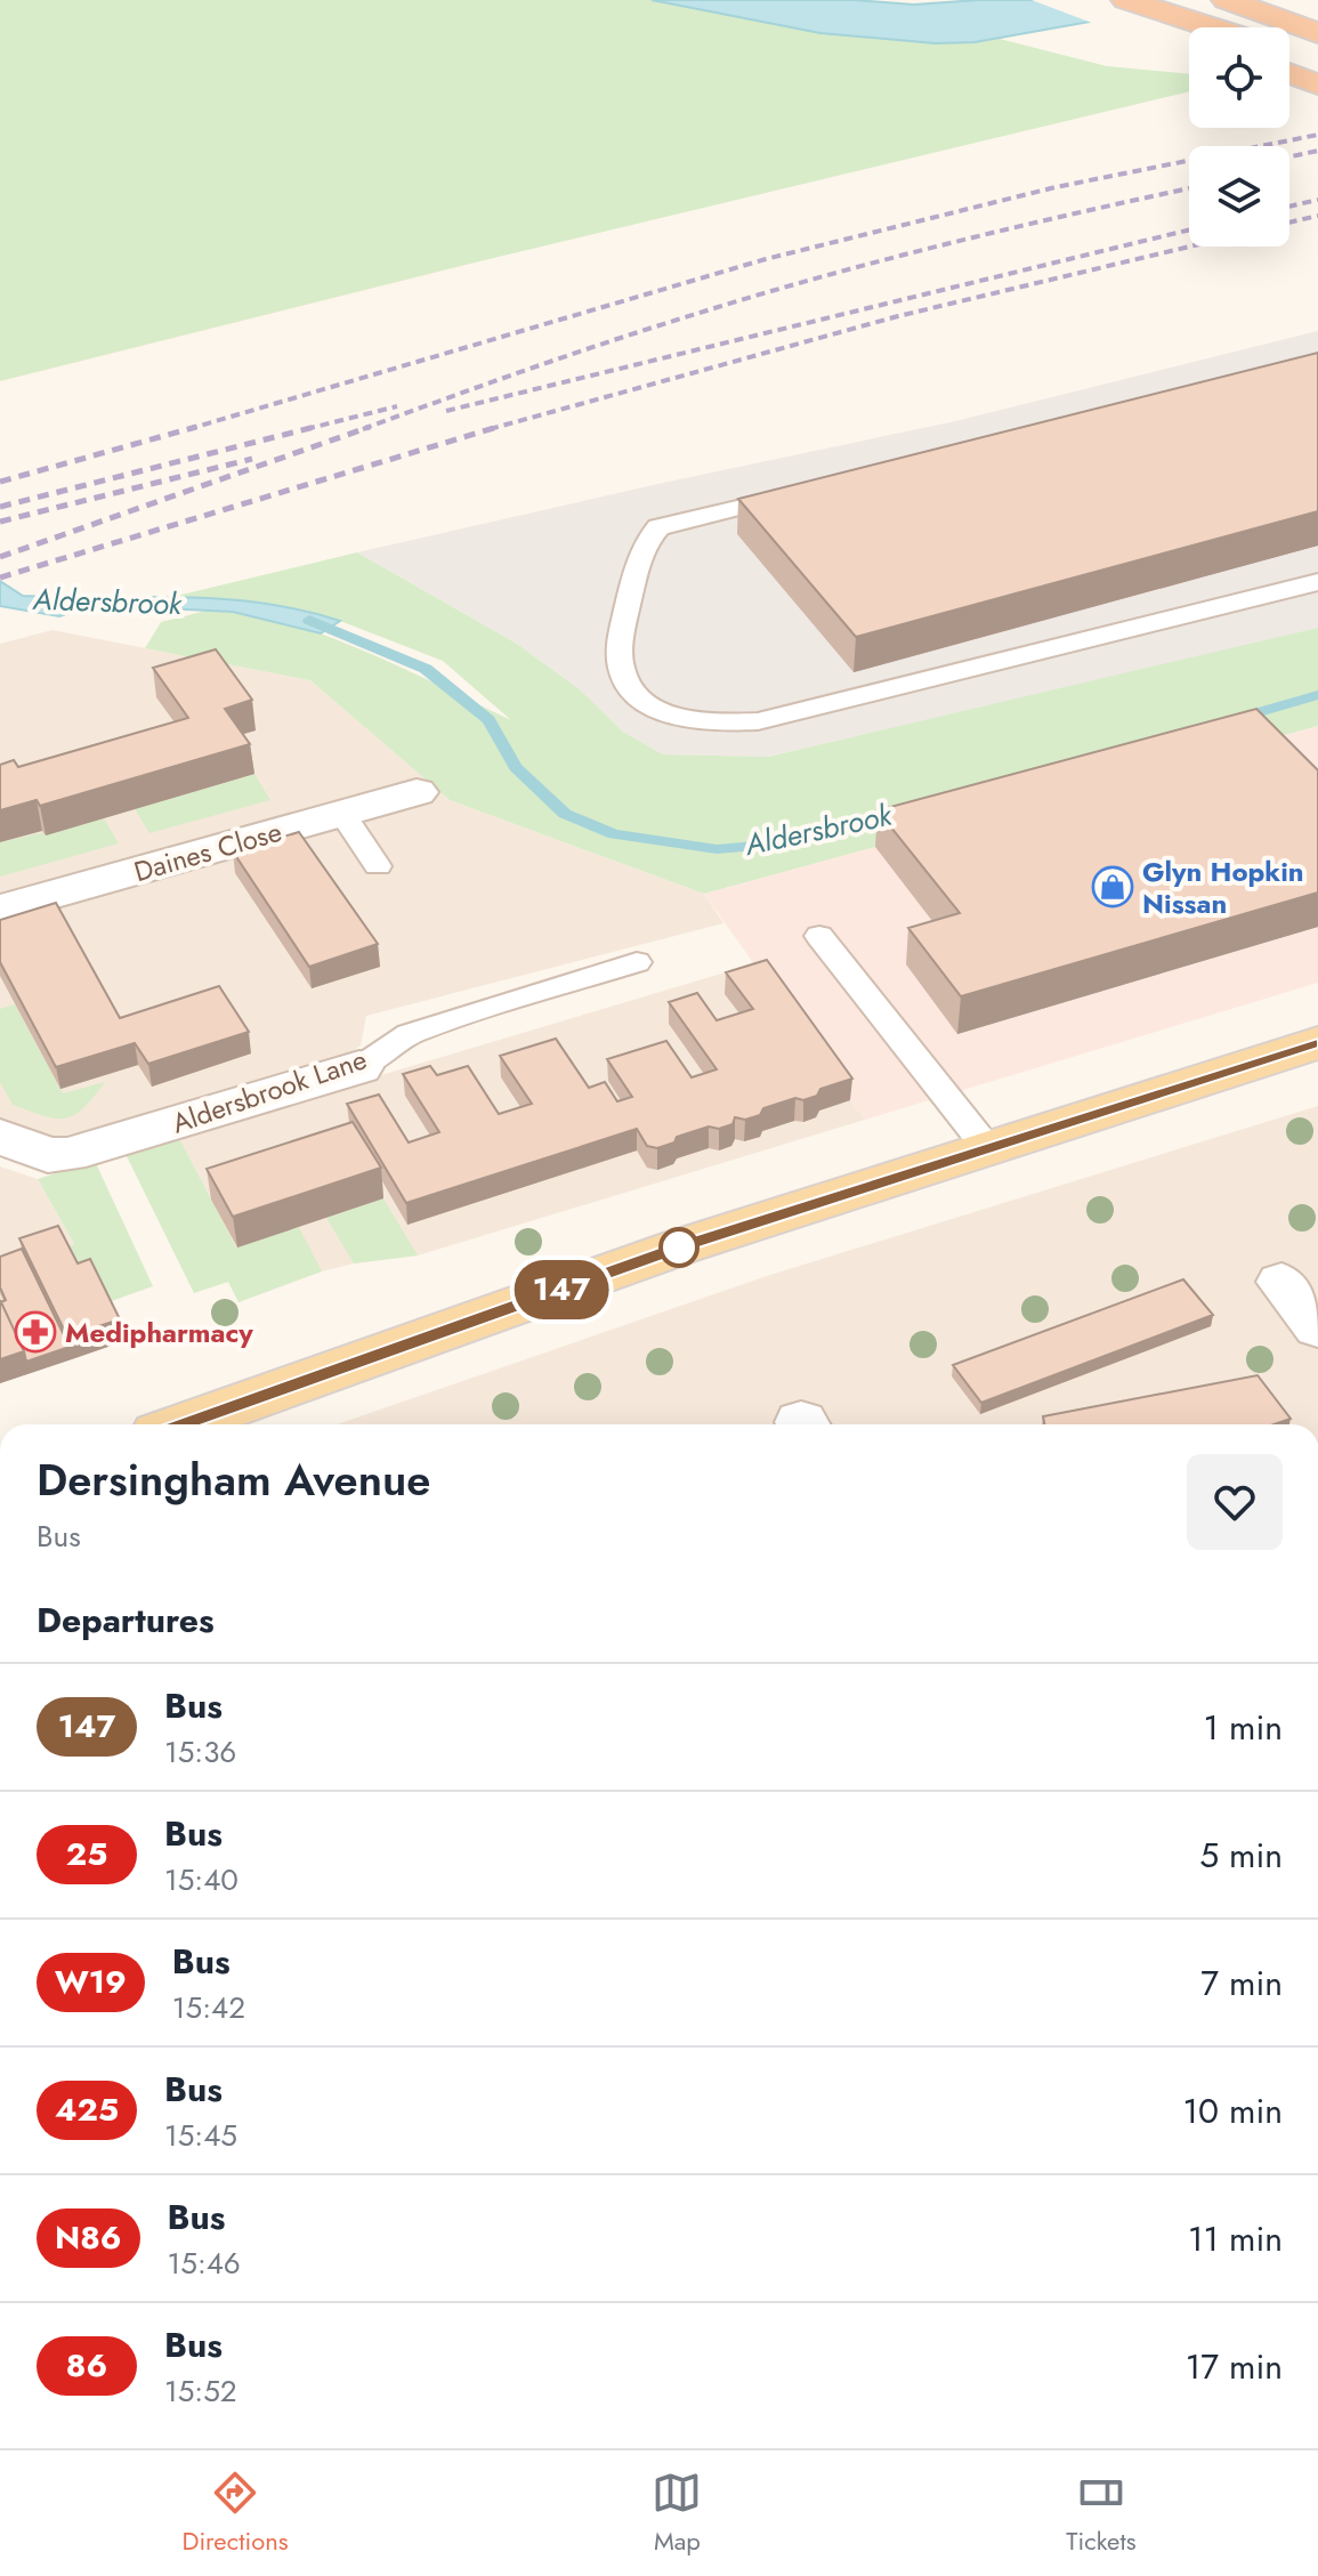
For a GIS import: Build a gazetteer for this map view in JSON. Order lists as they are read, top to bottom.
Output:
{
  "streets": {
    "street": ["Daines Close", "Aldersbrook Lane"]
  },
  "water": ["Aldersbrook"],
  "places": {
    "shop": ["Glyn Hopkin Nissan"],
    "pharmacy": ["Medipharmacy"]
  },
  "lines": ["bus line 147"],
  "page": {
    "on_map": "147",
    "heading": [
      ["Dersingham Avenue", "Bus"],
      "Departures"
    ],
    "list": [
      {
        "mark": "147",
        "name": "Bus",
        "note": "15:36",
        "value": "1 min"
      },
      {
        "mark": "25",
        "name": "Bus",
        "note": "15:40",
        "value": "5 min"
      },
      {
        "mark": "W19",
        "name": "Bus",
        "note": "15:42",
        "value": "7 min"
      },
      {
        "mark": "425",
        "name": "Bus",
        "note": "15:45",
        "value": "10 min"
      },
      {
        "mark": "N86",
        "name": "Bus",
        "note": "15:46",
        "value": "11 min"
      },
      {
        "mark": "86",
        "name": "Bus",
        "note": "15:52",
        "value": "17 min"
      }
    ],
    "tabs": ["Directions", "Map", "Tickets"]
  }
}
